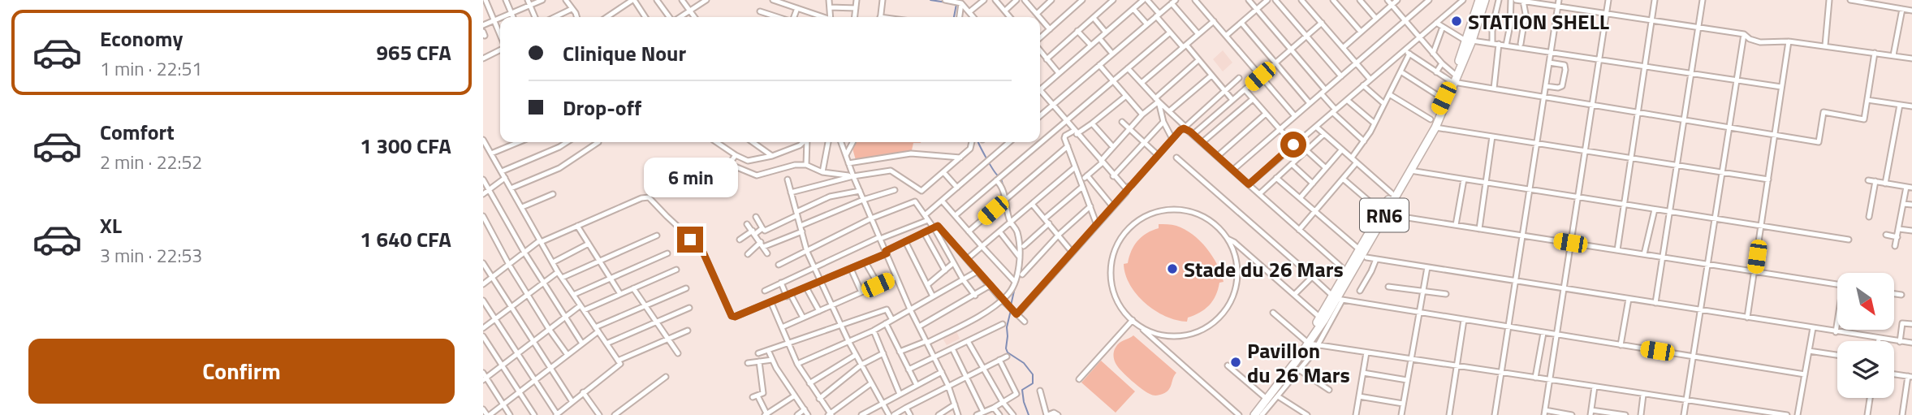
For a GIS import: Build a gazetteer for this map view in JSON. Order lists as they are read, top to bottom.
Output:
{
  "streets": {
    "highway": ["RN6"]
  },
  "places": ["STATION SHELL", "Stade du 26 Mars", "Pavillon du 26 Mars"],
  "north": "bottom right",
  "page": {
    "list": [
      {
        "name": "Economy",
        "note": "1 min · 22:51",
        "value": "965 CFA"
      },
      {
        "name": "Comfort",
        "note": "2 min · 22:52",
        "value": "1 300 CFA"
      },
      {
        "name": "XL",
        "note": "3 min · 22:53",
        "value": "1 640 CFA"
      }
    ],
    "banner": ["Clinique Nour", "Drop-off"],
    "bubble": "6 min",
    "buttons": "Confirm"
  }
}
